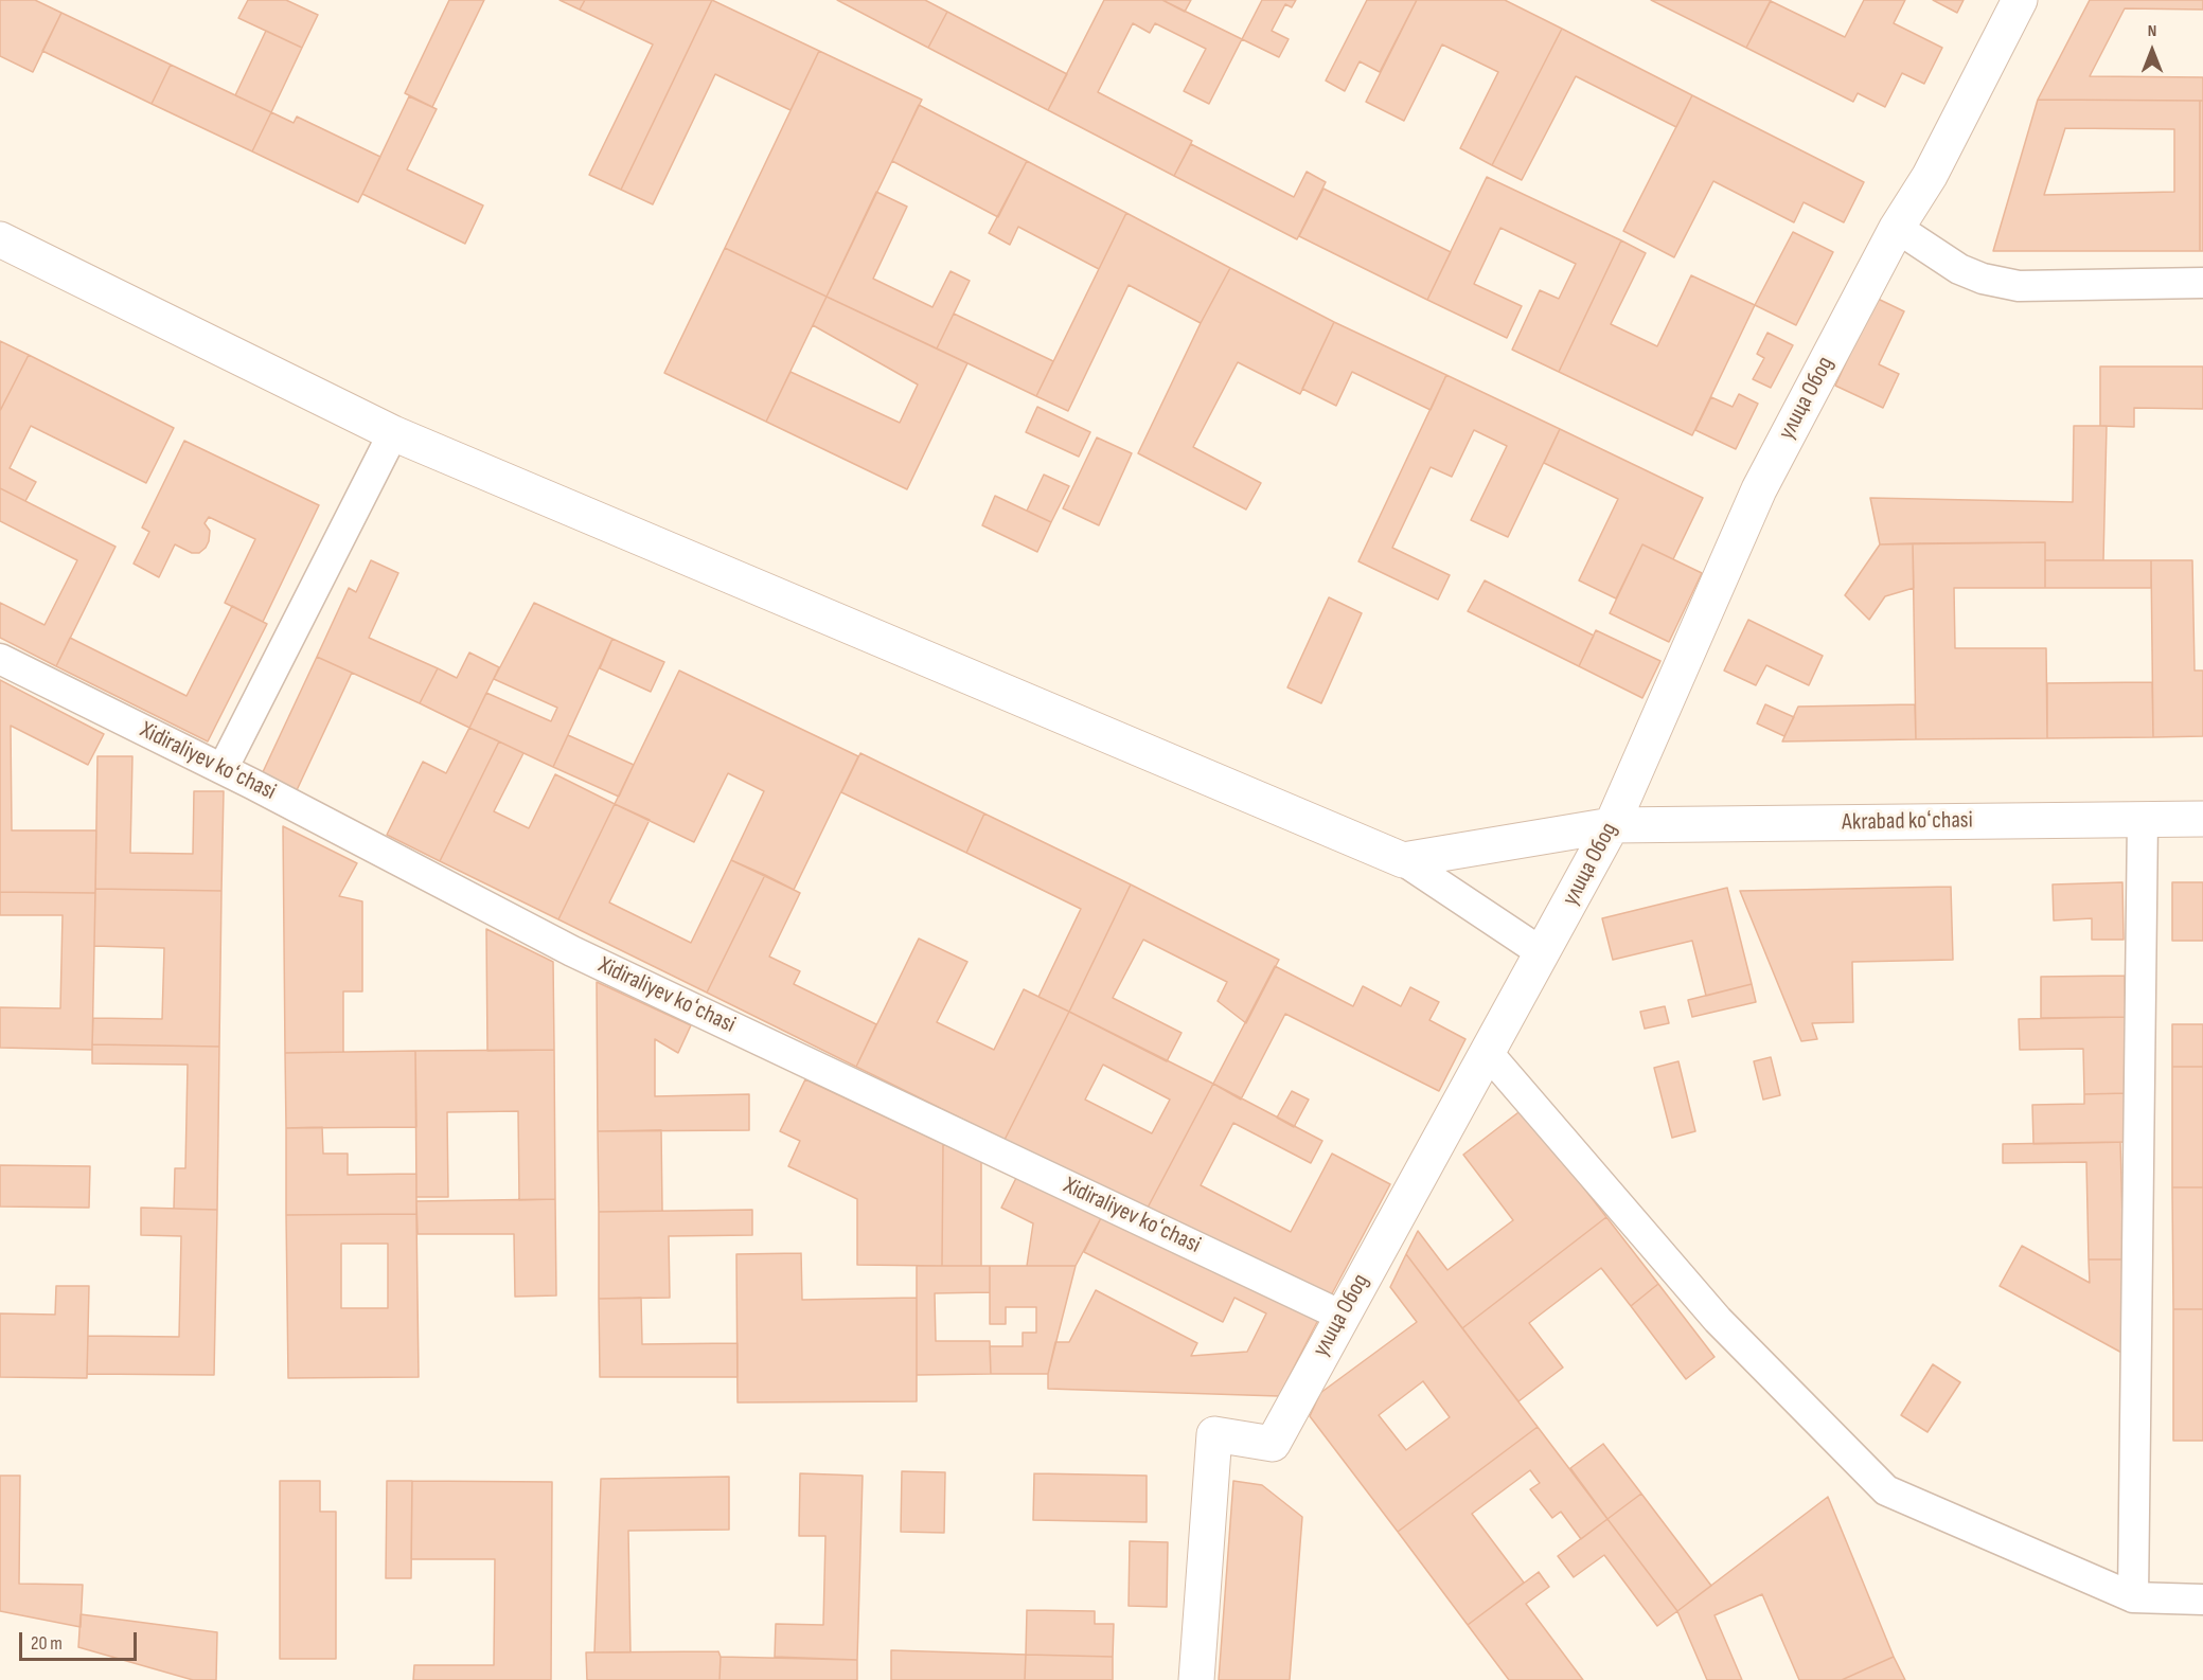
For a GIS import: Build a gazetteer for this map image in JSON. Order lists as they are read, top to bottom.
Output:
{
  "streets": {
    "street": ["улица Обод", "Xidiraliyev koʻchasi", "Akrabad koʻchasi"]
  },
  "crossings": [
    ["улица Обод", "Xidiraliyev koʻchasi"],
    ["улица Обод", "Akrabad koʻchasi"]
  ],
  "scale_bar": "20 m",
  "north": "top"
}
